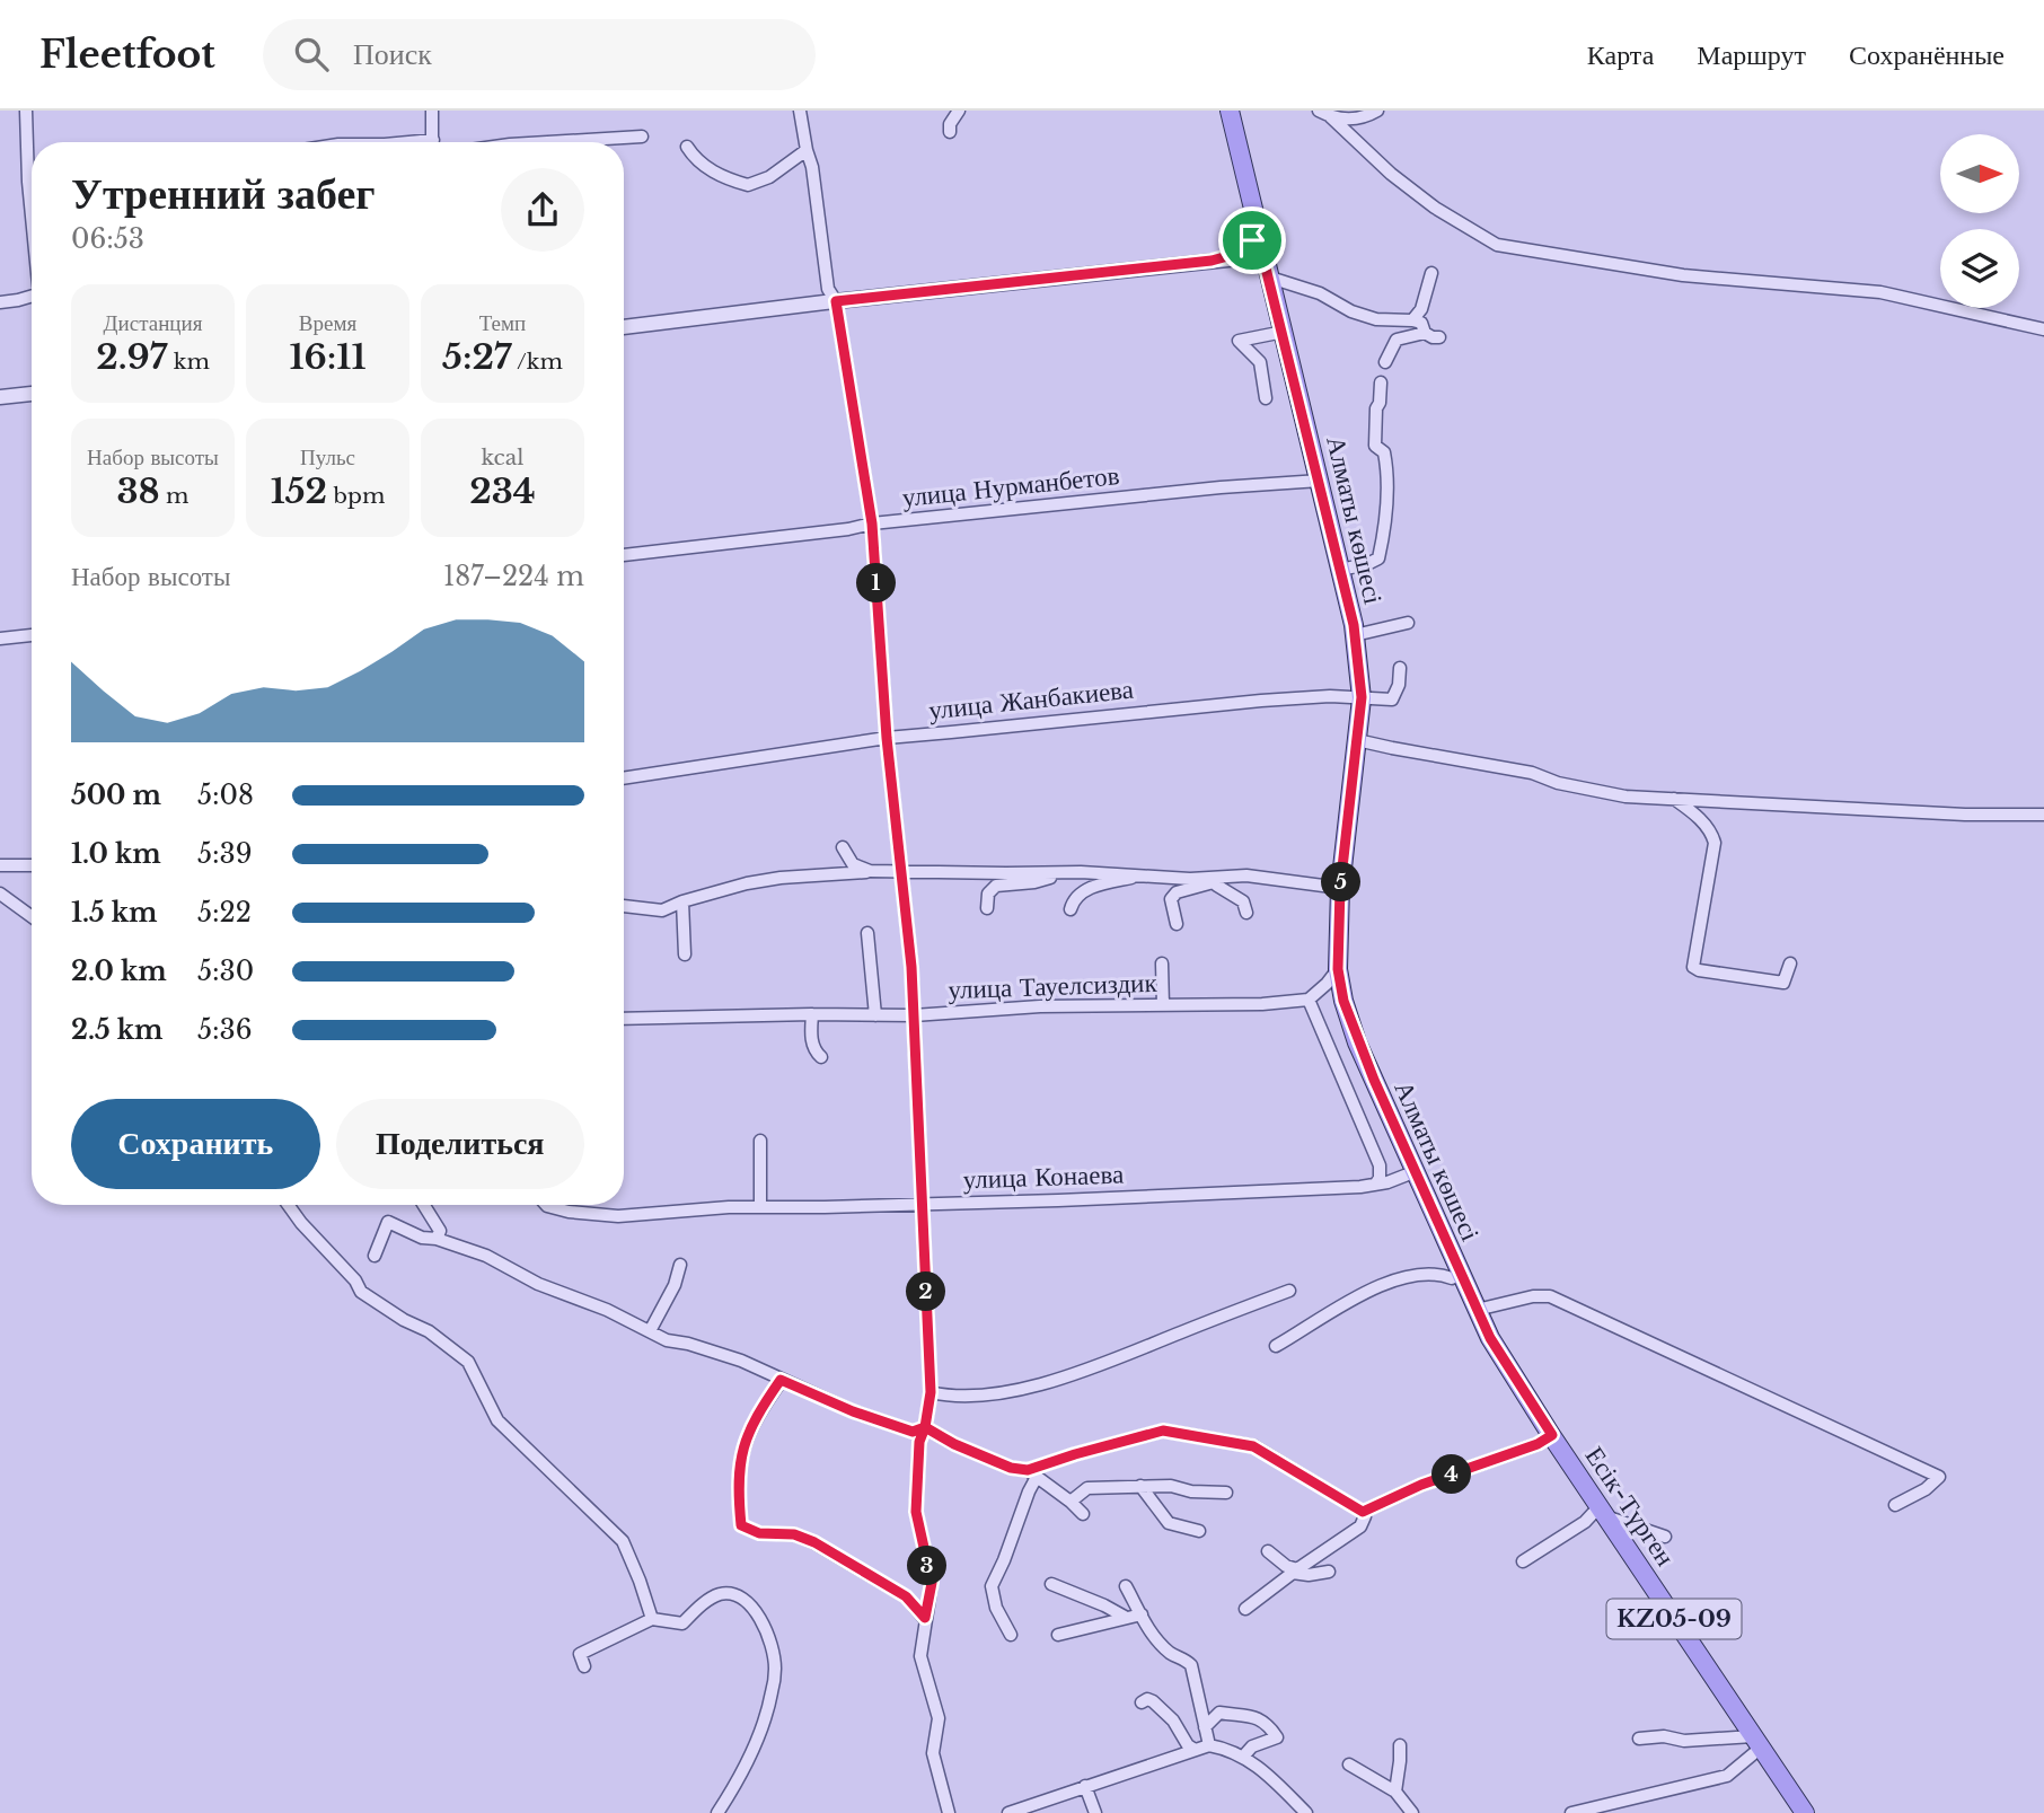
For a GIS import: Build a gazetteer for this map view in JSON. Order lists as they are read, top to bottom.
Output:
{
  "streets": {
    "main road": ["Алматы көшесі", "Есік-Түрген", "KZ05-09"],
    "street": [
      "улица Нурманбетов",
      "улица Жанбакиева",
      "улица Тауелсиздик",
      "улица Конаева"
    ]
  },
  "crossings": [
    ["улица Нурманбетов", "Алматы көшесі"],
    ["Алматы көшесі", "улица Жанбакиева"],
    ["Алматы көшесі", "улица Конаева"],
    ["Алматы көшесі", "Есік-Түрген"]
  ],
  "north": "right",
  "page": {
    "header": "Fleetfoot",
    "search": "Поиск",
    "nav": ["Карта", "Маршрут", "Сохранённые"],
    "heading": ["Утренний забег", "06:53"],
    "stats": [
      ["Дистанция", "2.97 km"],
      ["Время", "16:11"],
      ["Темп", "5:27 /km"],
      ["Набор высоты", "38 m"],
      ["Пульс", "152 bpm"],
      ["kcal", "234"]
    ],
    "chart": ["Набор высоты", "187–224 m"],
    "pins": [
      "1",
      "5",
      "2",
      "4",
      "3"
    ],
    "list": [
      {
        "name": "500 m",
        "note": "5:08"
      },
      {
        "name": "1.0 km",
        "note": "5:39"
      },
      {
        "name": "1.5 km",
        "note": "5:22"
      },
      {
        "name": "2.0 km",
        "note": "5:30"
      },
      {
        "name": "2.5 km",
        "note": "5:36"
      }
    ],
    "buttons": ["Сохранить", "Поделиться"]
  }
}
